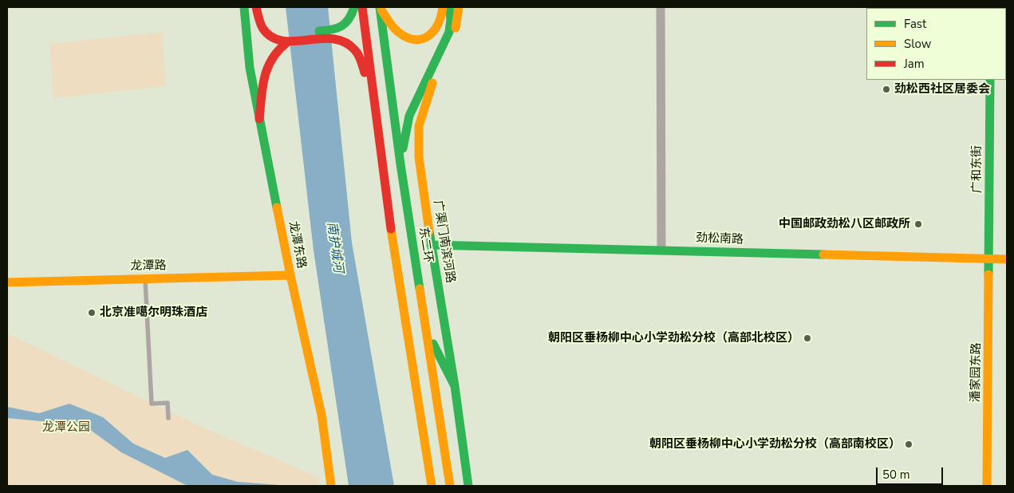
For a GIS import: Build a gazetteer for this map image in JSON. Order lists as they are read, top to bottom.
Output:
{
  "streets": {
    "main road": [
      "广和东街",
      "劲松南路",
      "广渠门南滨河路",
      "龙潭东路",
      "东二环",
      "龙潭路",
      "潘家园东路"
    ]
  },
  "crossings": [
    ["广和东街", "劲松南路"],
    ["广和东街", "潘家园东路"],
    ["劲松南路", "广渠门南滨河路"],
    ["劲松南路", "潘家园东路"],
    ["龙潭东路", "龙潭路"]
  ],
  "water": ["南护城河"],
  "parks": ["龙潭公园"],
  "places": [
    "劲松西社区居委会",
    "中国邮政劲松八区邮政所",
    "北京准噶尔明珠酒店",
    "朝阳区垂杨柳中心小学劲松分校（高部北校区）",
    "朝阳区垂杨柳中心小学劲松分校（高部南校区）"
  ],
  "legend": ["Fast", "Slow", "Jam"],
  "scale_bar": "50 m"
}
